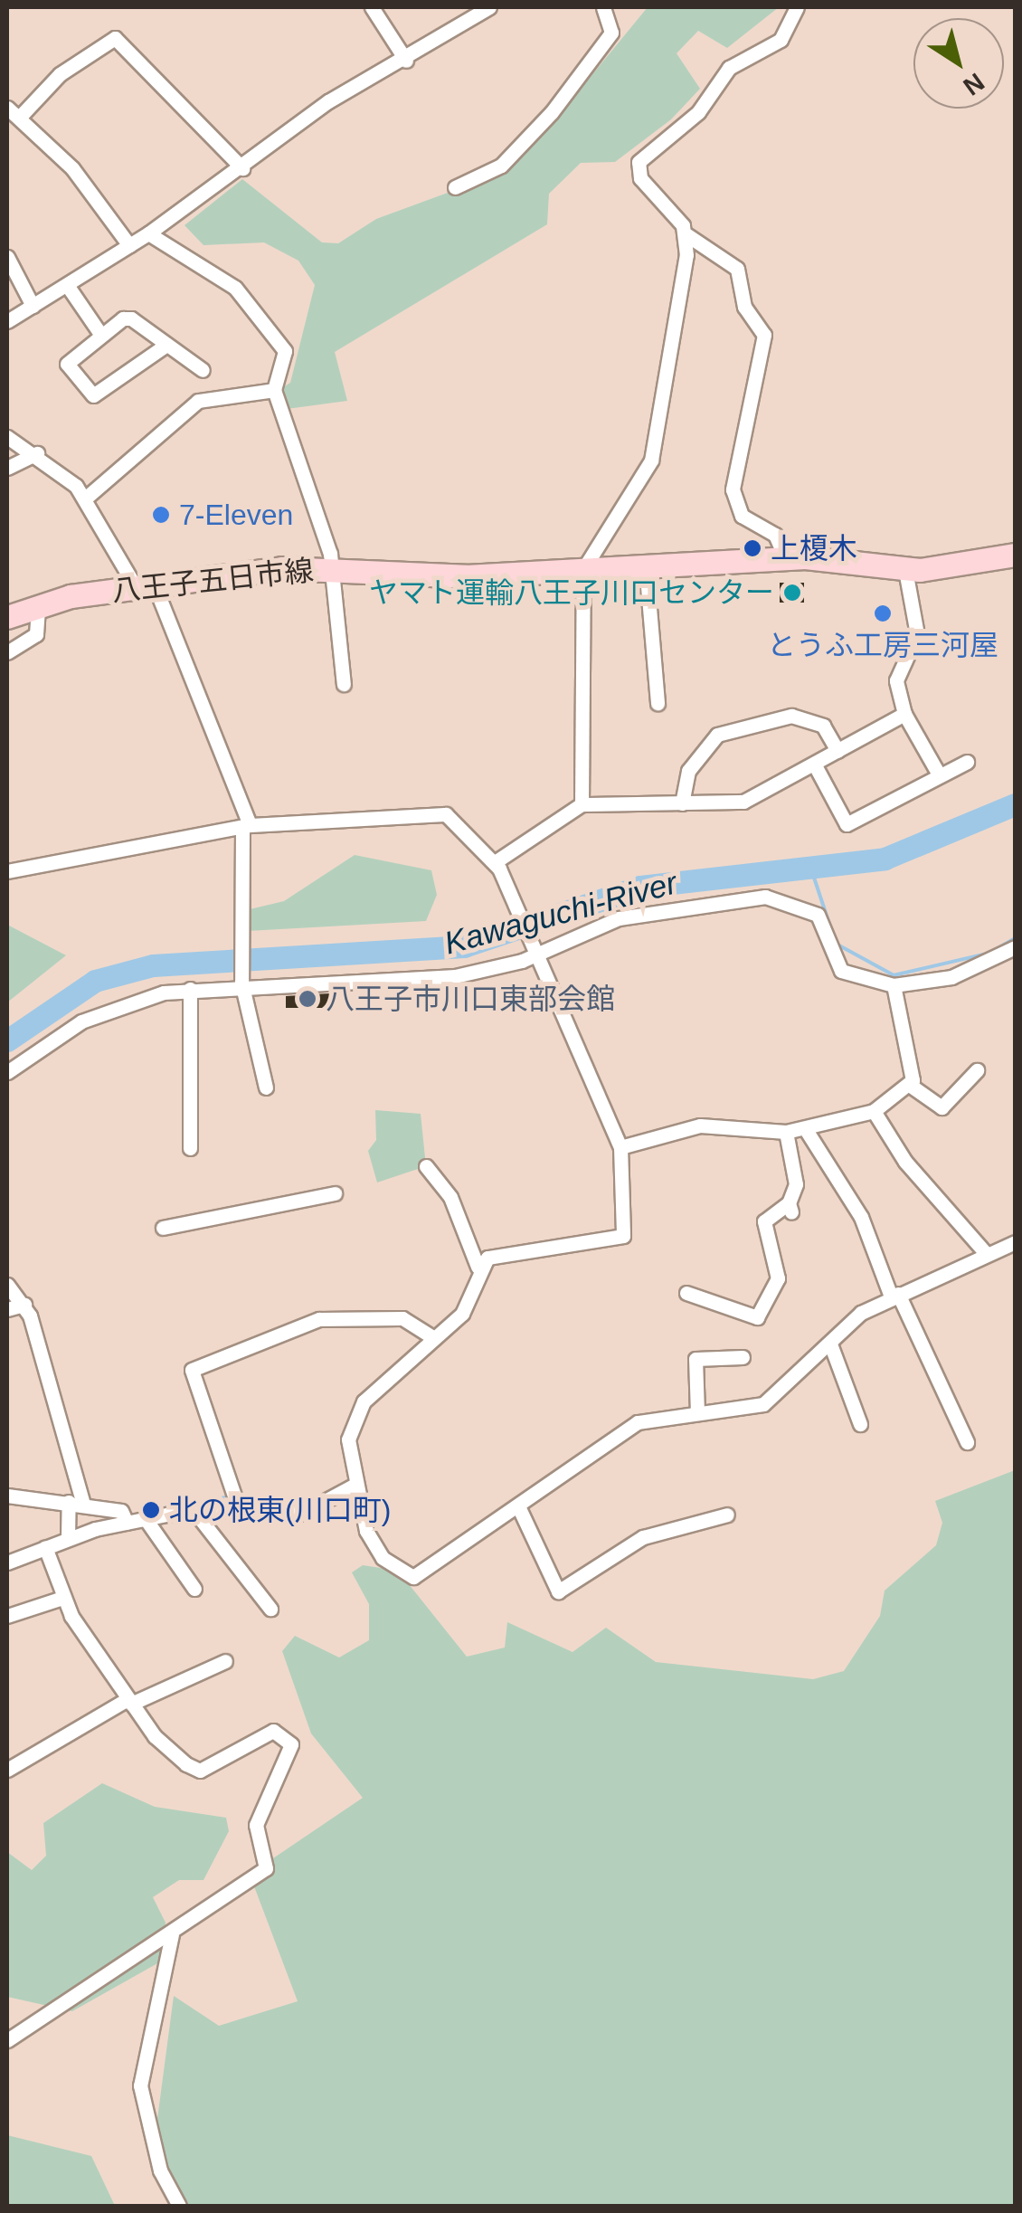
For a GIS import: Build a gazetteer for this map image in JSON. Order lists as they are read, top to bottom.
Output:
{
  "streets": {
    "main road": ["八王子五日市線"]
  },
  "water": ["Kawaguchi-River"],
  "places": [
    "7-Eleven",
    "上榎木",
    "ヤマト運輸八王子川口センター",
    "とうふ工房三河屋",
    "八王子市川口東部会館",
    "北の根東(川口町)"
  ],
  "north": "bottom right"
}
